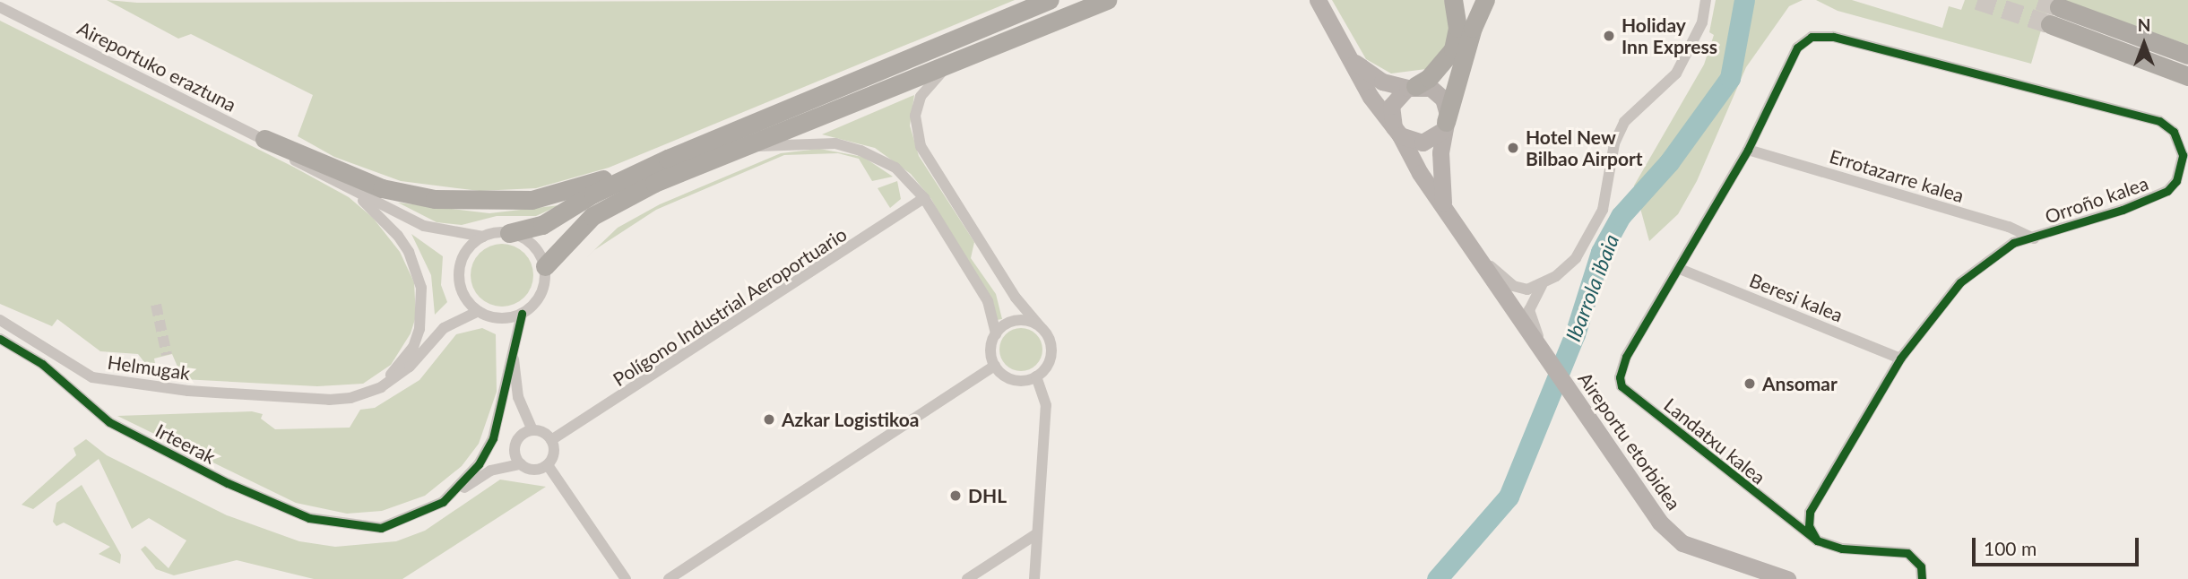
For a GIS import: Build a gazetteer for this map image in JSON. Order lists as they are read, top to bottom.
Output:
{
  "streets": {
    "main road": ["Aireportu etorbidea"],
    "street": [
      "Aireportuko eraztuna",
      "Errotazarre kalea",
      "Orroño kalea",
      "Beresi kalea",
      "Polígono Industrial Aeroportuario",
      "Helmugak",
      "Landatxu kalea",
      "Irteerak"
    ]
  },
  "crossings": [
    ["Errotazarre kalea", "Orroño kalea"],
    ["Orroño kalea", "Beresi kalea"],
    ["Orroño kalea", "Landatxu kalea"],
    ["Beresi kalea", "Landatxu kalea"]
  ],
  "water": ["Ibarrola ibaia"],
  "places": [
    "Holiday Inn Express",
    "Hotel New Bilbao Airport",
    "Ansomar",
    "Azkar Logistikoa",
    "DHL"
  ],
  "scale_bar": "100 m",
  "north": "top"
}
